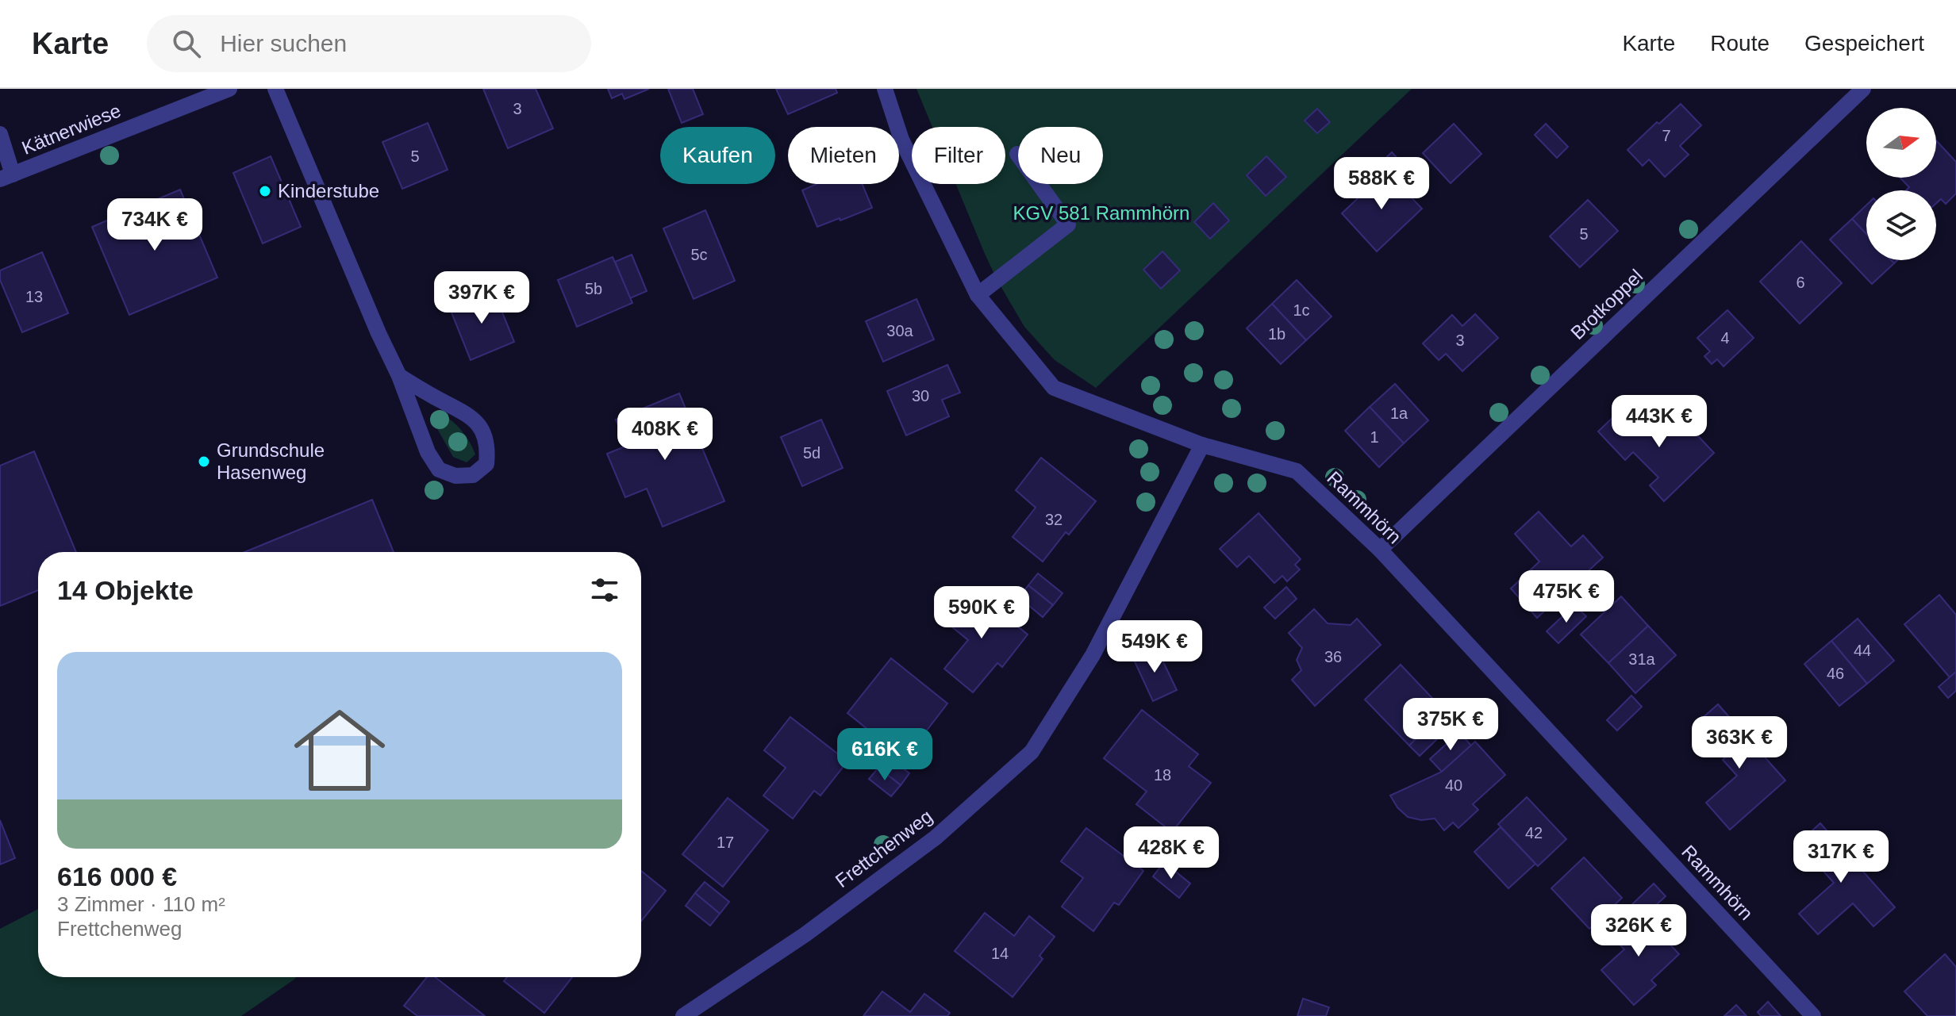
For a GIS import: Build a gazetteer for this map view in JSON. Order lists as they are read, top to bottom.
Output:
{
  "streets": {
    "street": [
      "Kätnerwiese",
      "Brotkoppel",
      "Rammhörn",
      "Frettchenweg"
    ]
  },
  "crossings": [
    ["Brotkoppel", "Rammhörn"],
    ["Rammhörn", "Frettchenweg"]
  ],
  "parks": ["KGV 581 Rammhörn"],
  "places": ["Kinderstube", "Grundschule Hasenweg"],
  "house_numbers": [
    "3",
    "7",
    "5",
    "5",
    "5c",
    "6",
    "5b",
    "13",
    "1c",
    "30a",
    "1b",
    "4",
    "3",
    "30",
    "1a",
    "1",
    "5d",
    "32",
    "44",
    "36",
    "31a",
    "46",
    "18",
    "40",
    "42",
    "17",
    "14"
  ],
  "north": "right",
  "page": {
    "header": "Karte",
    "search": "Hier suchen",
    "nav": ["Karte", "Route", "Gespeichert"],
    "chip": [
      "Kaufen",
      "Mieten",
      "Filter",
      "Neu"
    ],
    "price": [
      "588K €",
      "734K €",
      "397K €",
      "443K €",
      "408K €",
      "475K €",
      "590K €",
      "549K €",
      "375K €",
      "363K €",
      "616K €",
      "428K €",
      "317K €",
      "326K €"
    ],
    "heading": "14 Objekte",
    "list": [
      {
        "name": "616 000 €",
        "note": "3 Zimmer · 110 m² · Frettchenweg"
      }
    ]
  }
}
